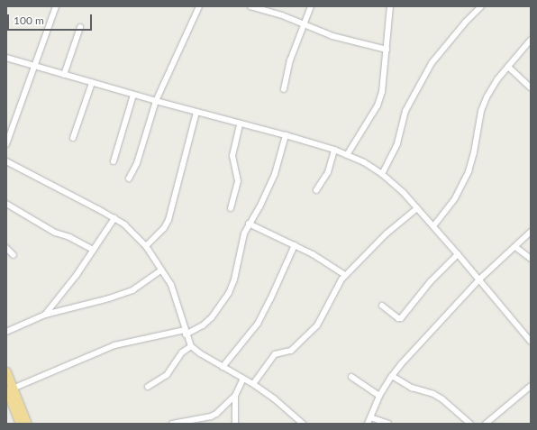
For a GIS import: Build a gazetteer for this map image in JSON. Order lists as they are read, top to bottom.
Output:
{
  "scale_bar": "100 m"
}
